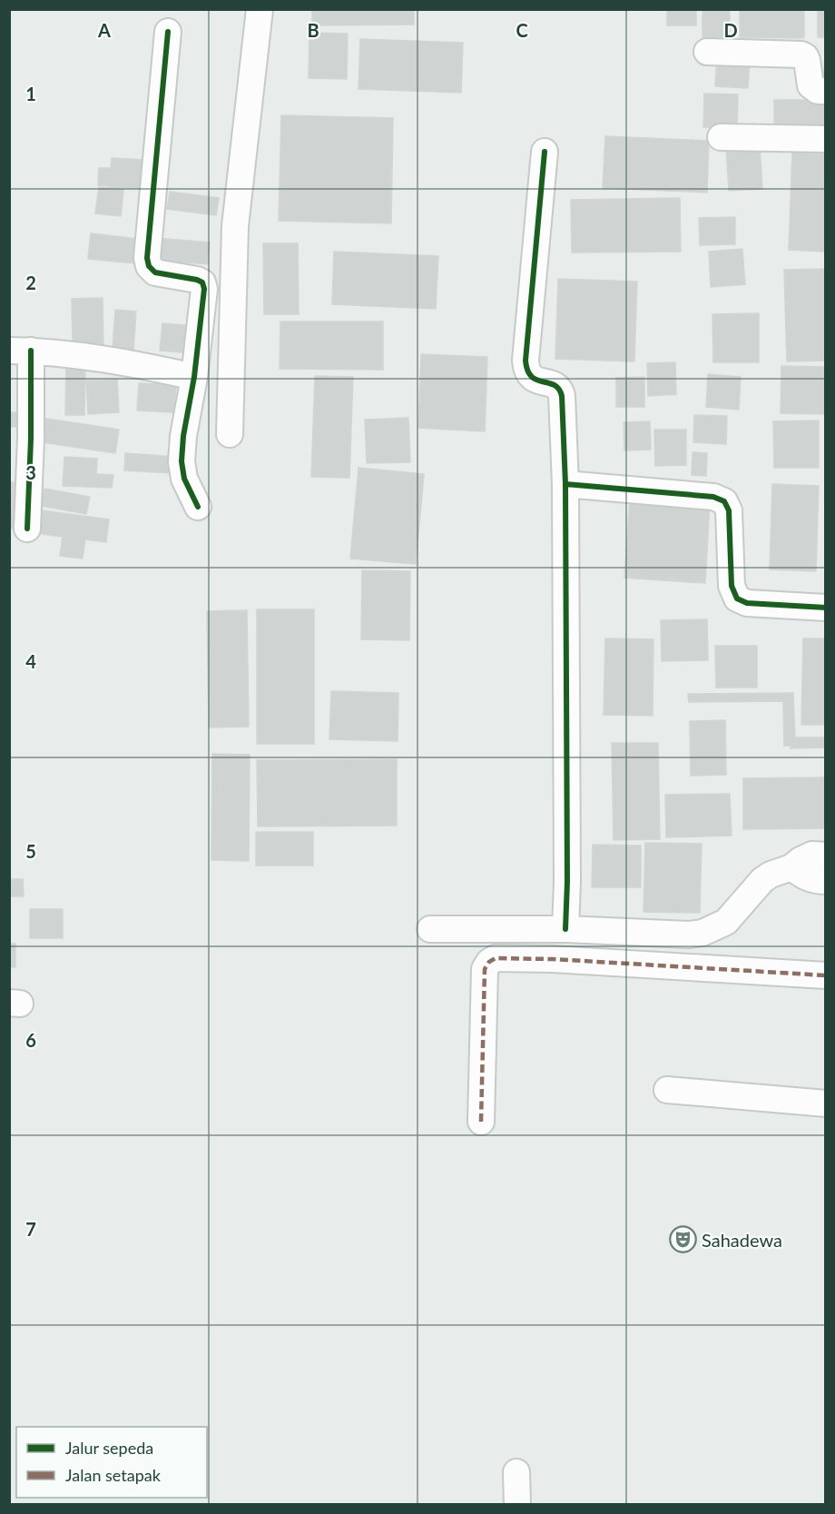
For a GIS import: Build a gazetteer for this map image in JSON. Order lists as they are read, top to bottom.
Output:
{
  "places": {
    "theatre": ["Sahadewa"]
  },
  "legend": ["Jalur sepeda", "Jalan setapak"],
  "grid": {
    "columns": [
      "A",
      "B",
      "C",
      "D"
    ],
    "rows": [
      "1",
      "2",
      "3",
      "4",
      "5",
      "6",
      "7"
    ]
  }
}
